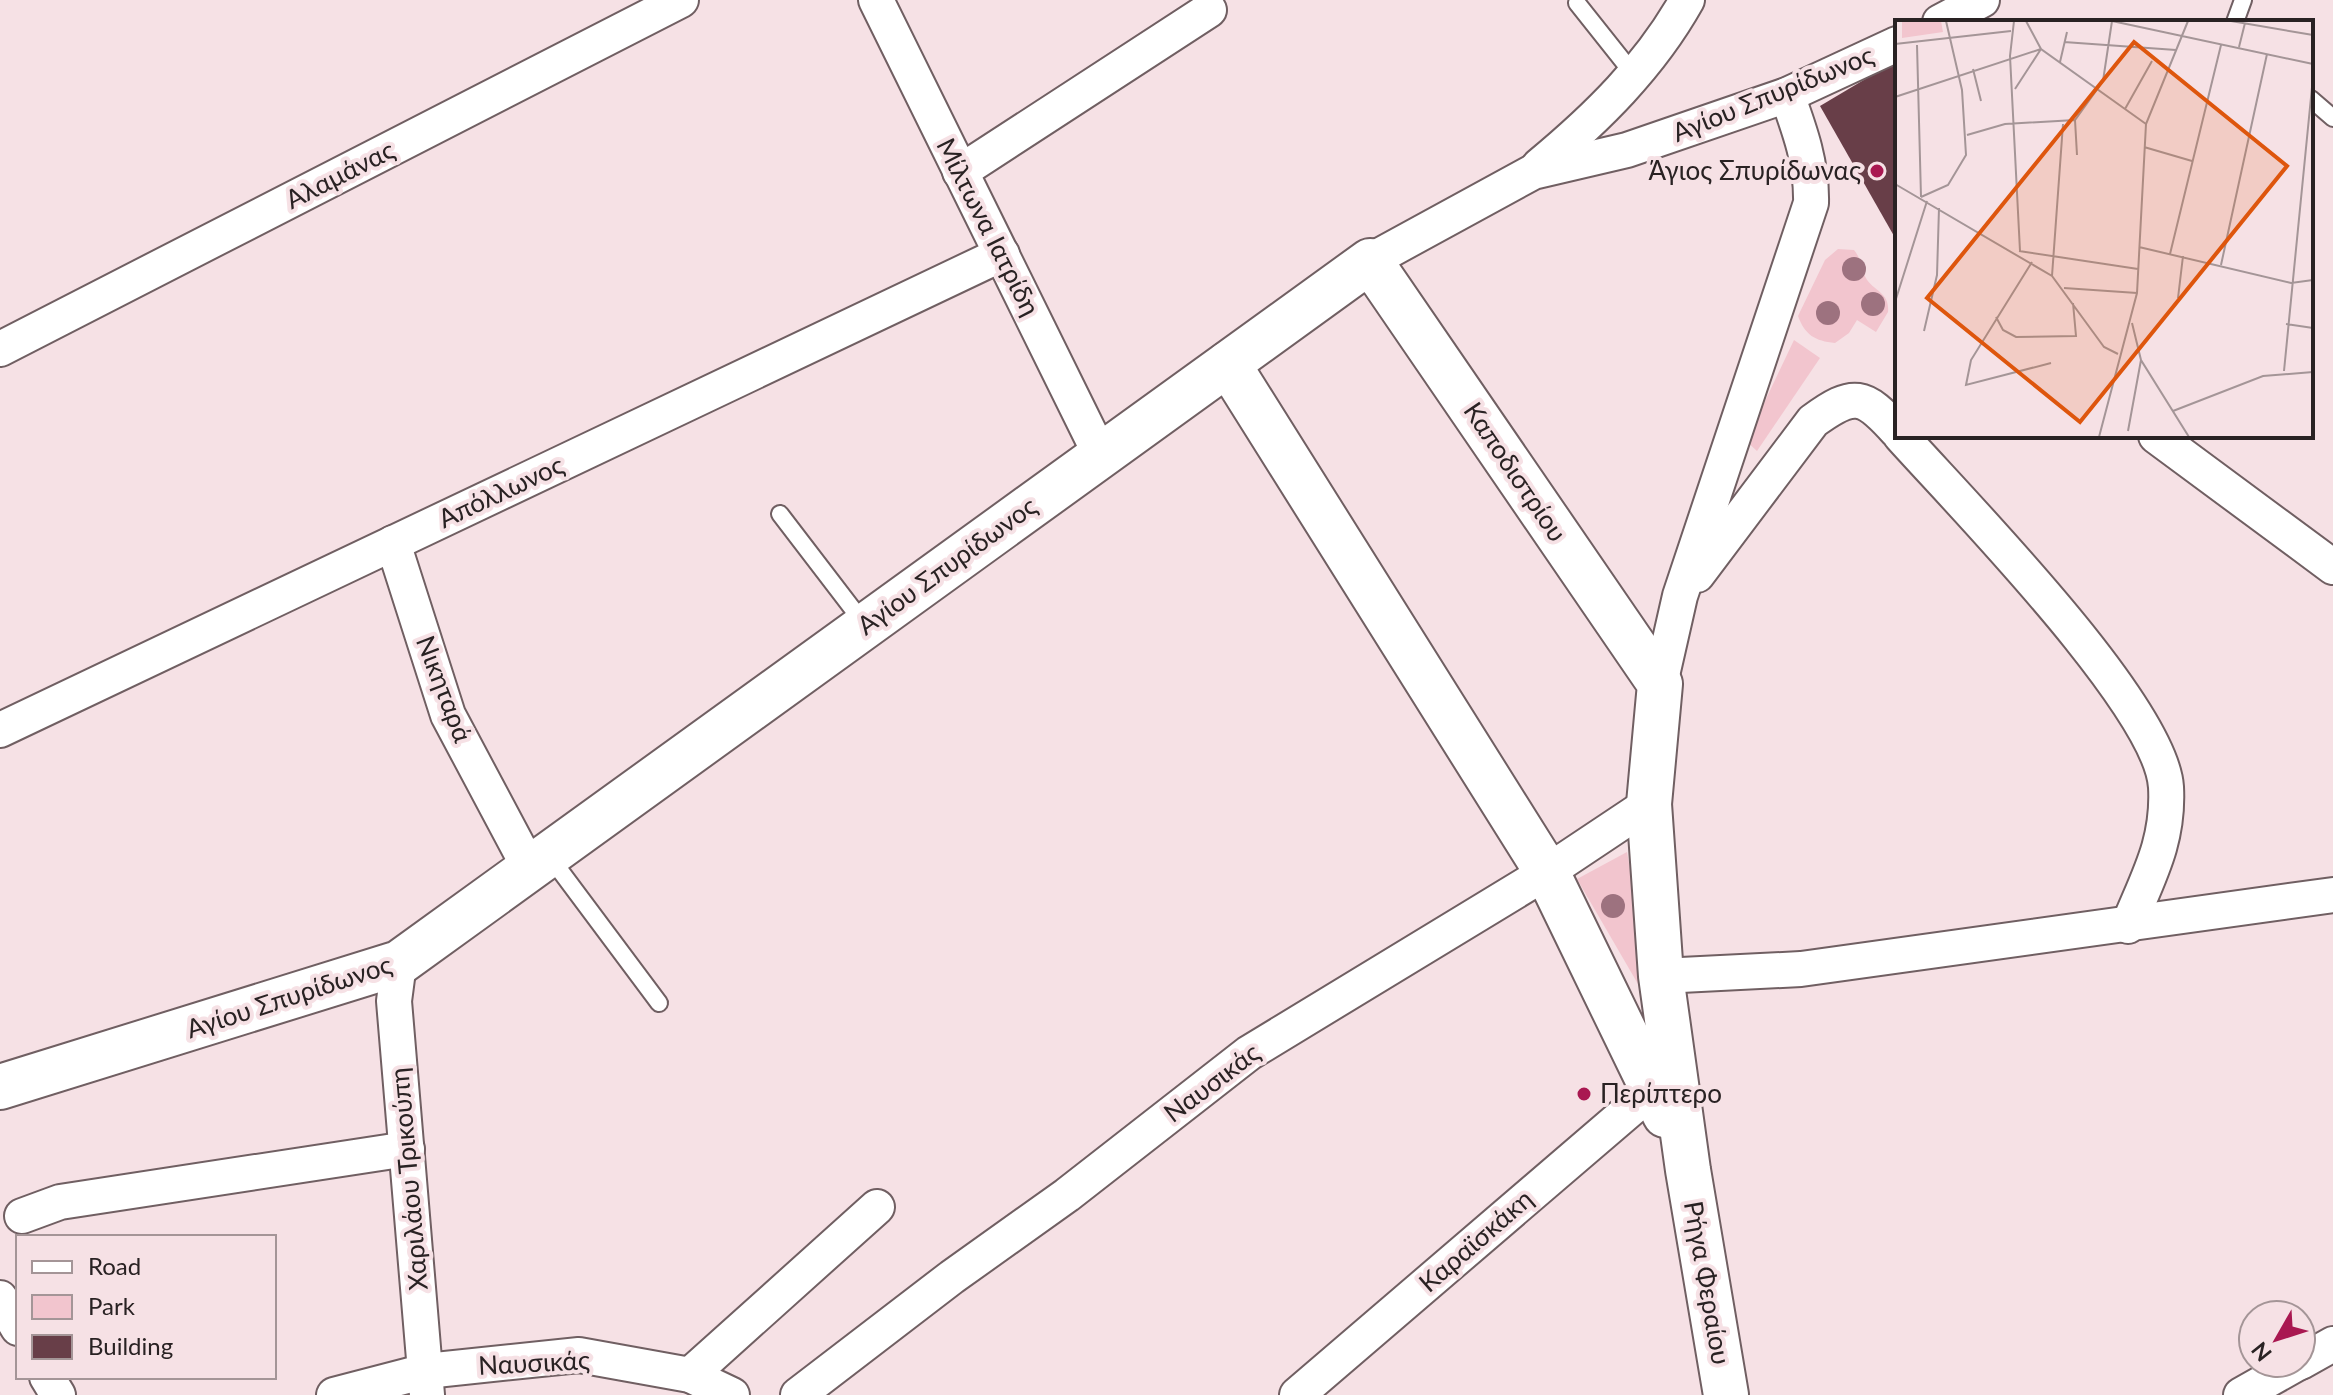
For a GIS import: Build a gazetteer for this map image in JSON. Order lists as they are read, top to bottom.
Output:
{
  "streets": {
    "street": [
      "Αγίου Σπυρίδωνος",
      "Αλαμάνας",
      "Μίλτωνα Ιατρίδη",
      "Καποδιστρίου",
      "Απόλλωνος",
      "Νικηταρά",
      "Ναυσικάς",
      "Χαριλάου Τρικούπη",
      "Καραϊσκάκη",
      "Ρήγα Φεραίου"
    ]
  },
  "crossings": [
    ["Αγίου Σπυρίδωνος", "Μίλτωνα Ιατρίδη"],
    ["Αγίου Σπυρίδωνος", "Καποδιστρίου"],
    ["Αγίου Σπυρίδωνος", "Νικηταρά"],
    ["Αγίου Σπυρίδωνος", "Χαριλάου Τρικούπη"],
    ["Μίλτωνα Ιατρίδη", "Απόλλωνος"],
    ["Απόλλωνος", "Νικηταρά"],
    ["Ναυσικάς", "Χαριλάου Τρικούπη"]
  ],
  "places": ["Άγιος Σπυρίδωνας", "Περίπτερο"],
  "legend": ["Road", "Park", "Building"],
  "north": "bottom left"
}
